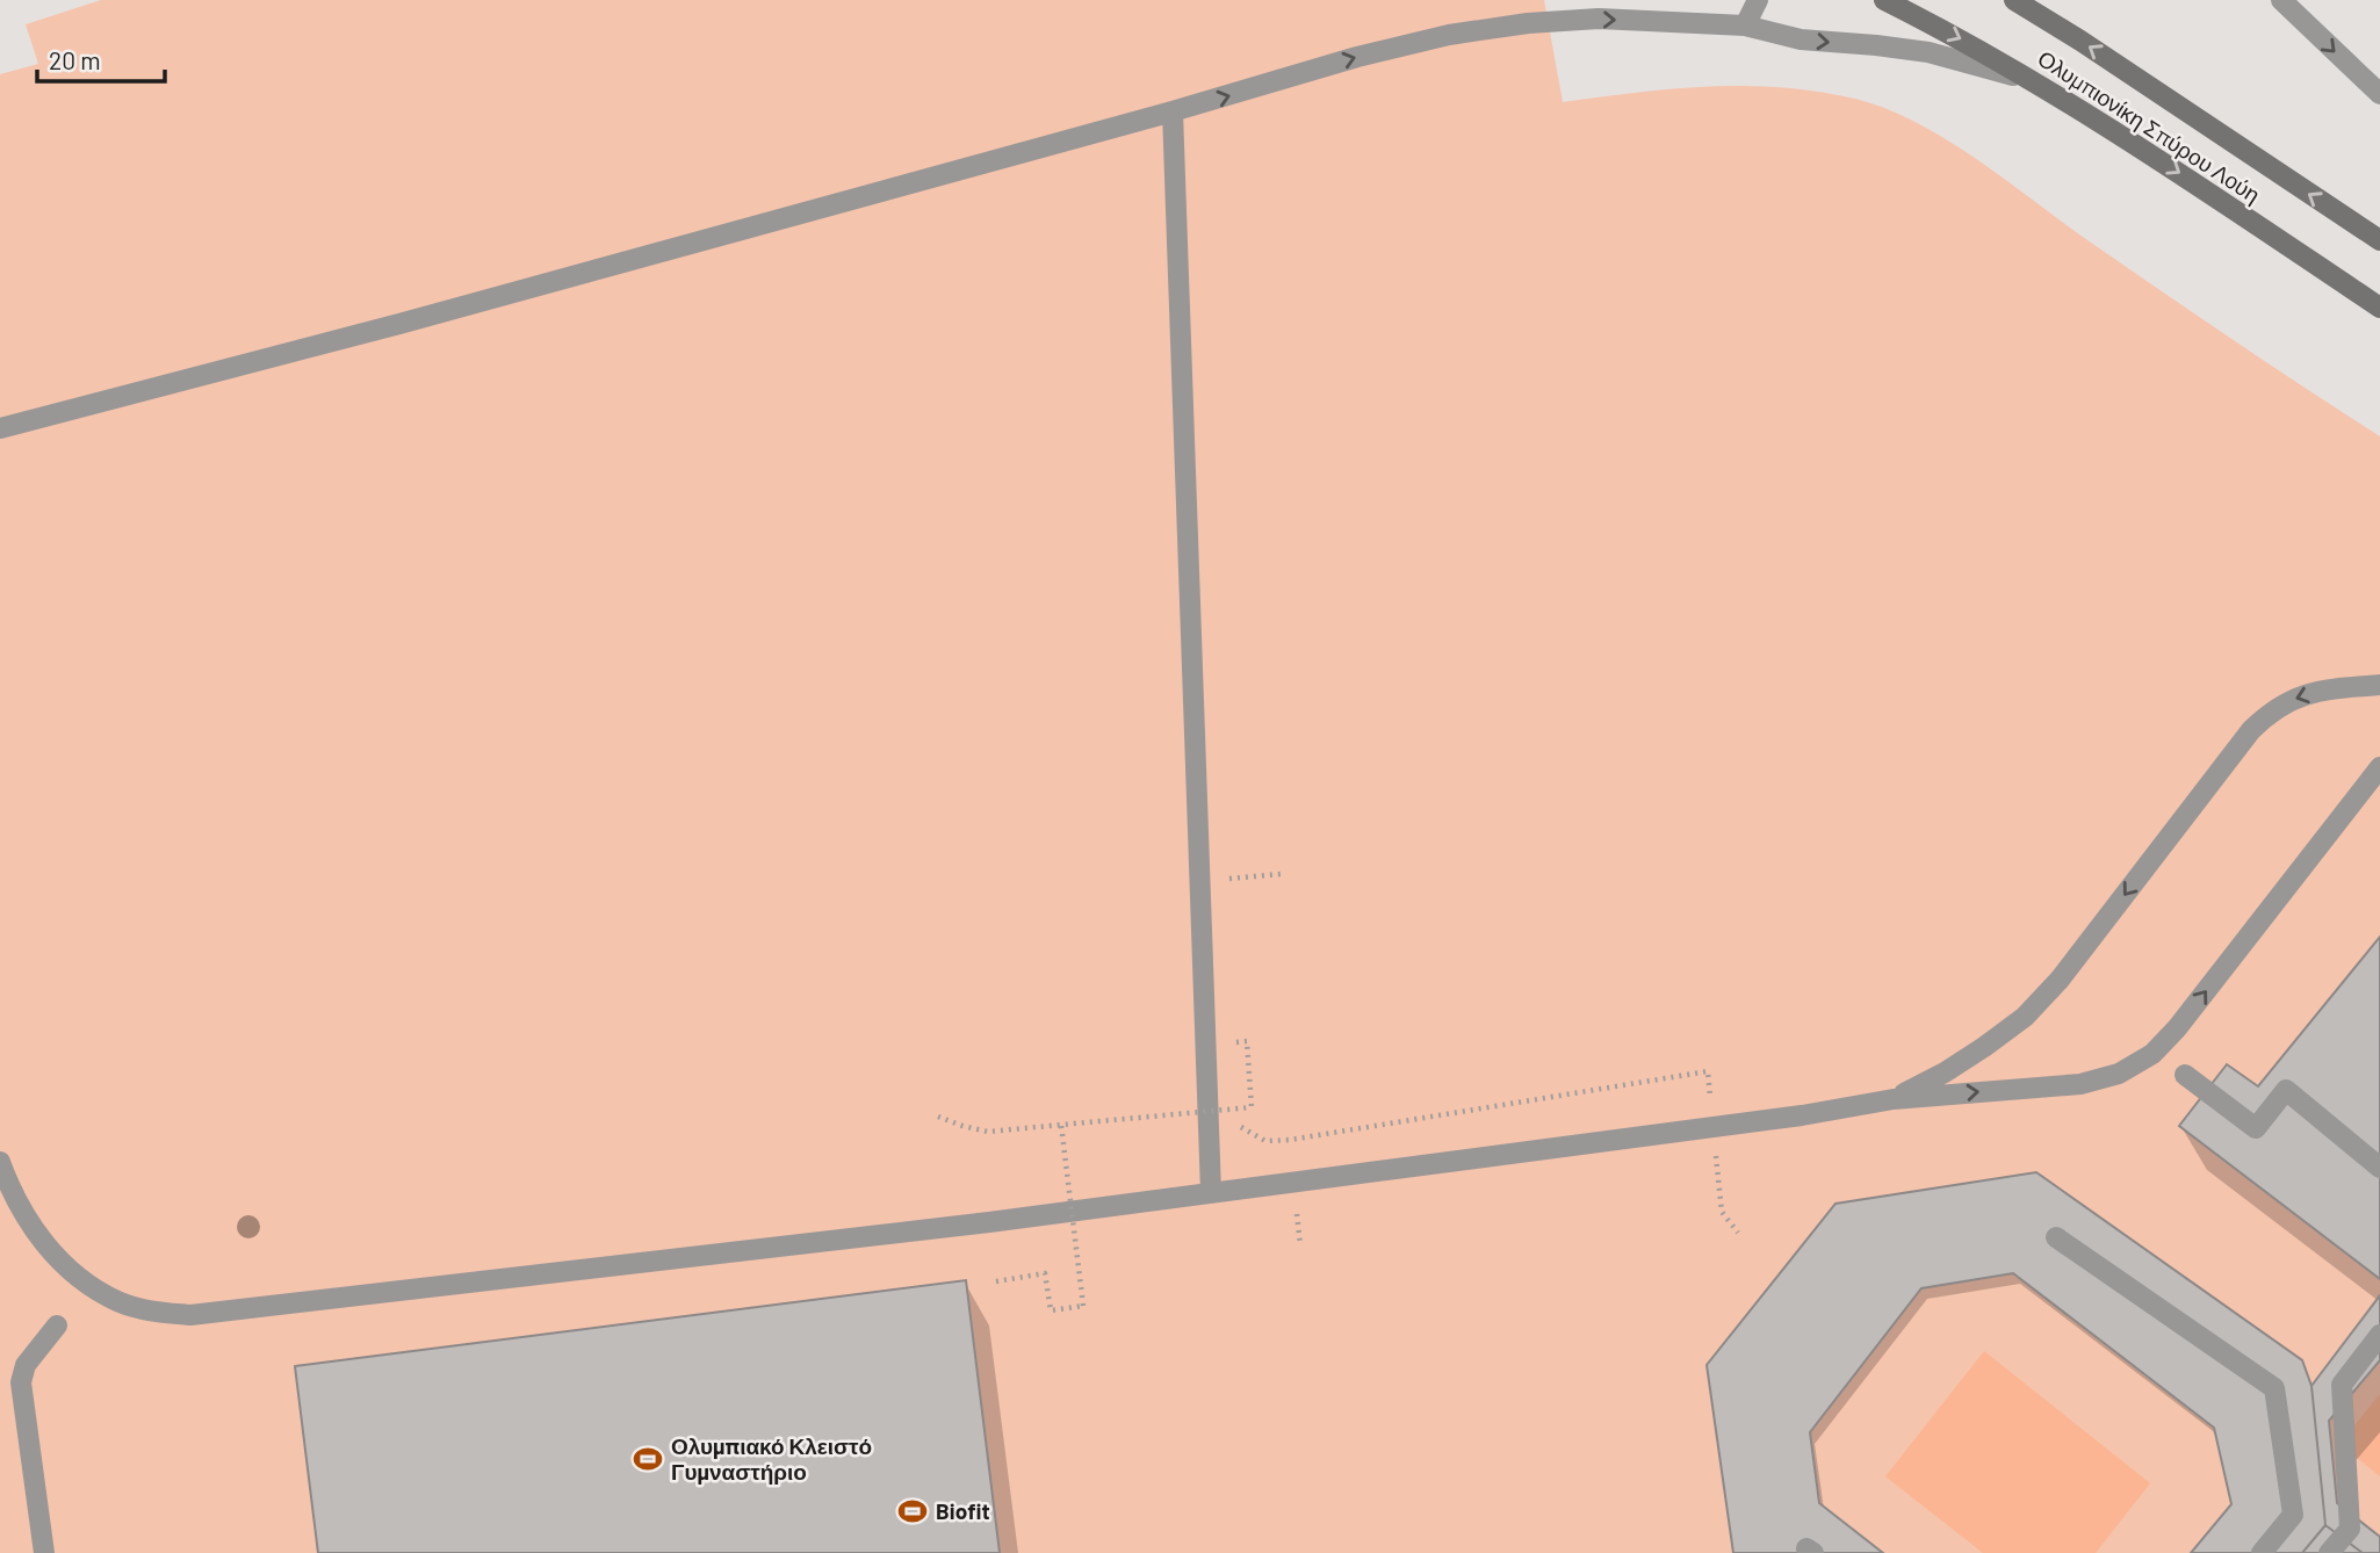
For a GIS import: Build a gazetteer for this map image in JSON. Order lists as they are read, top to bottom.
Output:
{
  "streets": {
    "main road": ["Ολυμπιονίκη Σπύρου Λούη"]
  },
  "places": {
    "sports": ["Ολυμπιακό Κλειστό Γυμναστήριο", "Biofit"]
  },
  "scale_bar": "20 m"
}
